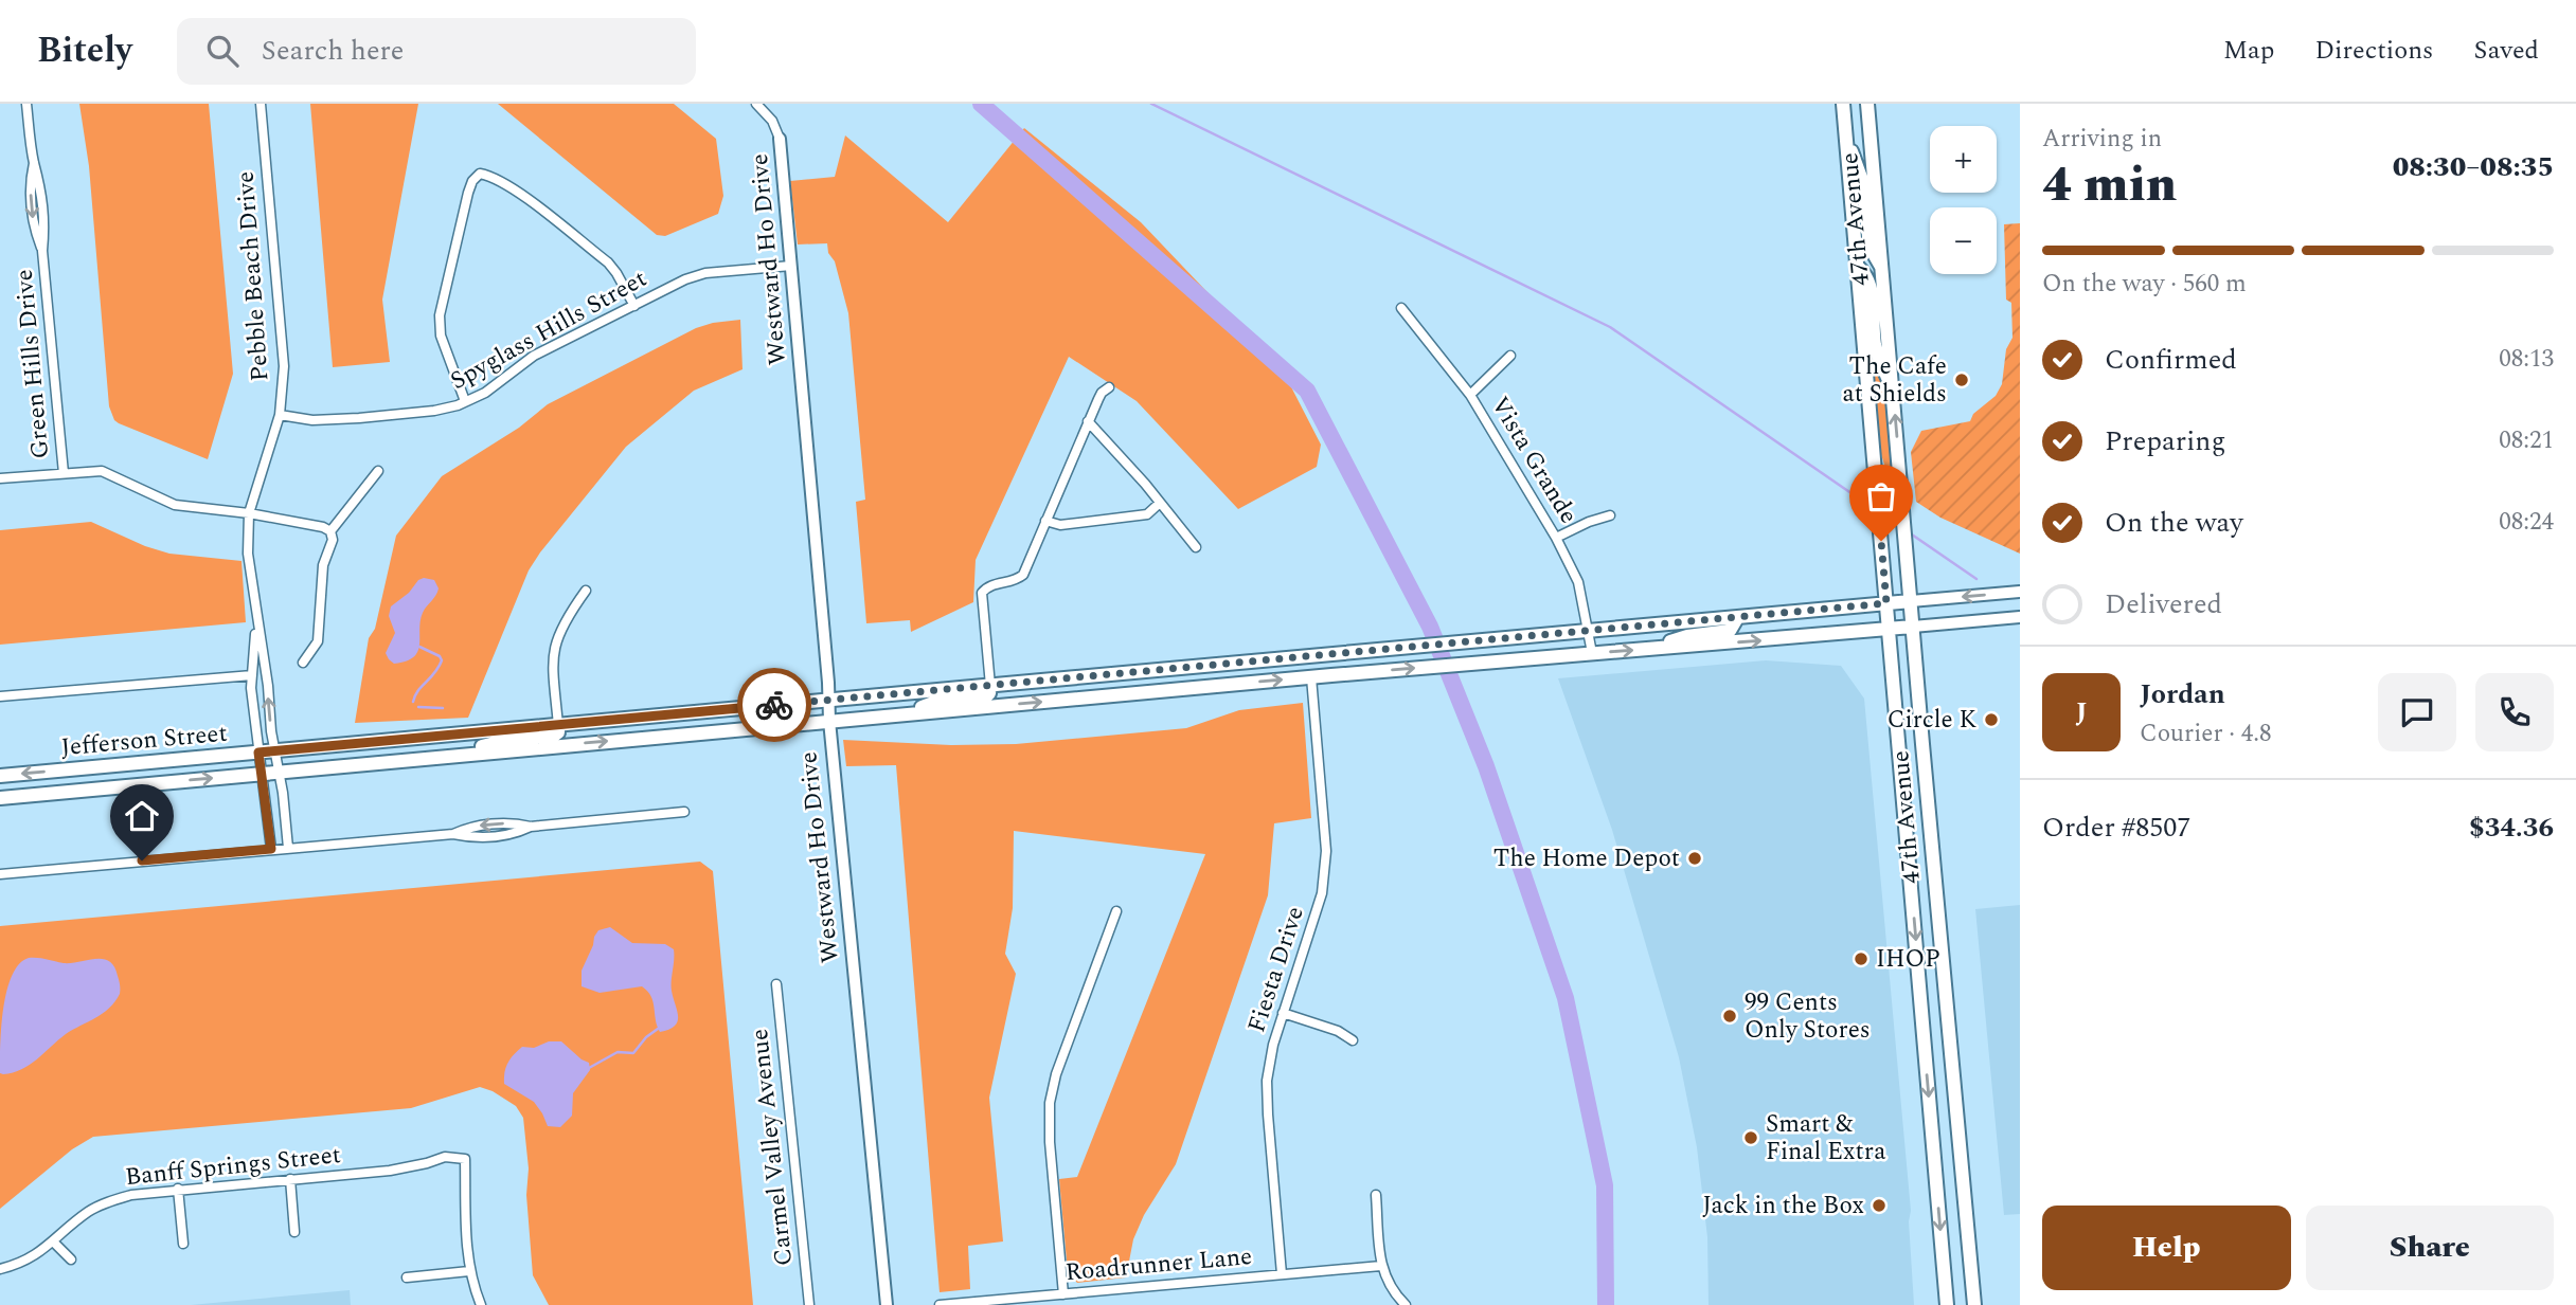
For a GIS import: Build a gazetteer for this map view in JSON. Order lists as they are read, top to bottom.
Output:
{
  "streets": {
    "main road": ["47th Avenue", "Jefferson Street"],
    "street": [
      "Westward Ho Drive",
      "Pebble Beach Drive",
      "Spyglass Hills Street",
      "Green Hills Drive",
      "Vista Grande",
      "Fiesta Drive",
      "Carmel Valley Avenue",
      "Banff Springs Street",
      "Roadrunner Lane"
    ]
  },
  "crossings": [
    ["47th Avenue", "Jefferson Street"],
    ["Westward Ho Drive", "Spyglass Hills Street"],
    ["Westward Ho Drive", "Jefferson Street"],
    ["Pebble Beach Drive", "Spyglass Hills Street"],
    ["Vista Grande", "Jefferson Street"],
    ["Jefferson Street", "Fiesta Drive"],
    ["Fiesta Drive", "Roadrunner Lane"]
  ],
  "places": [
    "The Cafe at Shields",
    "Circle K",
    "The Home Depot",
    "IHOP",
    "99 Cents Only Stores",
    "Smart & Final Extra",
    "Jack in the Box"
  ],
  "page": {
    "header": "Bitely",
    "search": "Search here",
    "nav": ["Map", "Directions", "Saved"],
    "heading": ["4 min", "Arriving in", "08:30–08:35"],
    "panel": [
      "Jordan",
      "Courier · 4.8",
      "Order #8507",
      "$34.36"
    ],
    "map_buttons": ["+", "−"],
    "bar": "On the way · 560 m",
    "list": [
      ["Confirmed", "08:13"],
      ["Preparing", "08:21"],
      ["On the way", "08:24"],
      "Delivered"
    ],
    "round": "J",
    "buttons": ["Help", "Share"]
  }
}
